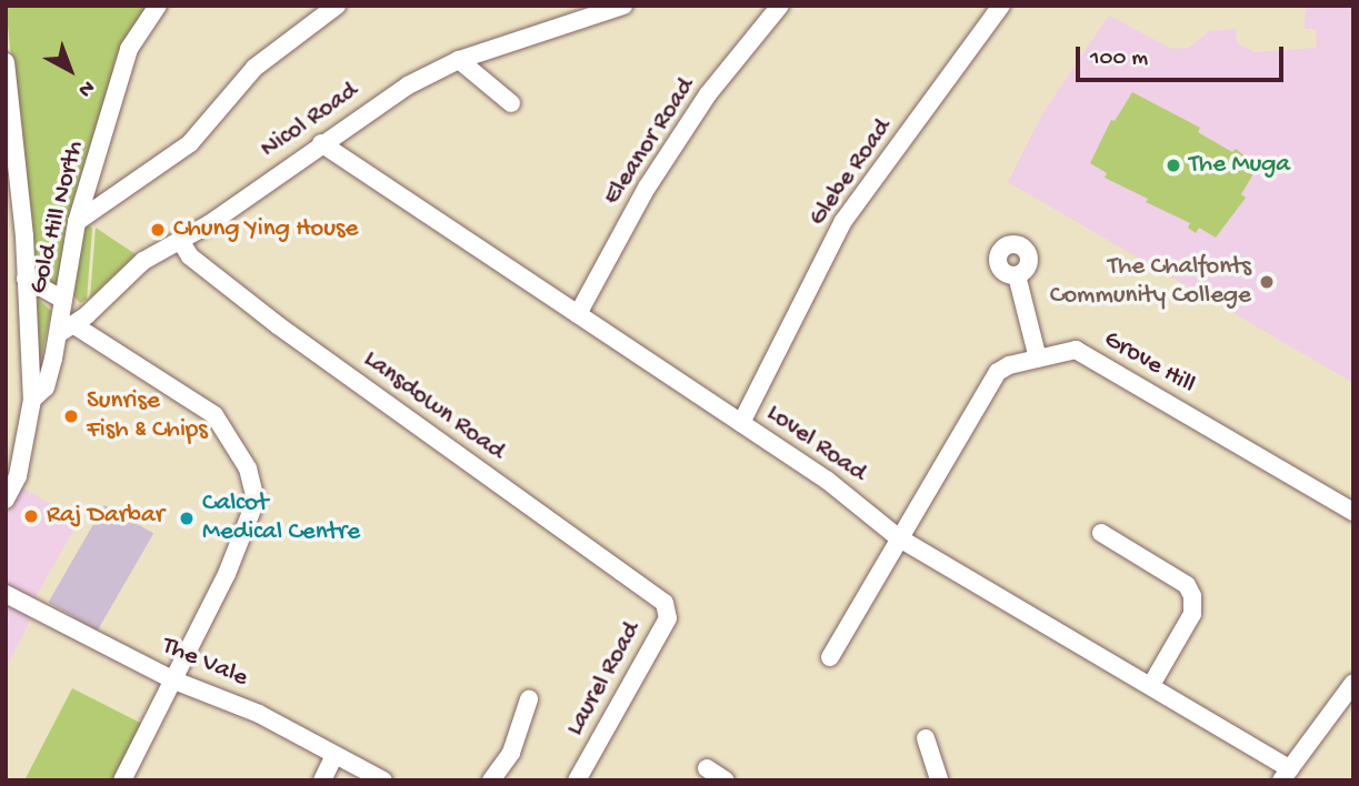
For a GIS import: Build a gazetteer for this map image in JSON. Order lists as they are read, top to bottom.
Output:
{
  "streets": {
    "street": [
      "Nicol Road",
      "Eleanor Road",
      "Glebe Road",
      "Gold Hill North",
      "Grove Hill",
      "Lansdown Road",
      "Lovel Road",
      "The Vale",
      "Laurel Road"
    ]
  },
  "crossings": [
    ["Nicol Road", "Gold Hill North"],
    ["Nicol Road", "Lansdown Road"],
    ["Nicol Road", "Lovel Road"],
    ["Eleanor Road", "Lovel Road"],
    ["Glebe Road", "Lovel Road"],
    ["Grove Hill", "Lovel Road"],
    ["Lansdown Road", "Laurel Road"]
  ],
  "places": [
    "The Muga",
    "Chung Ying House",
    "The Chalfonts Community College",
    "Sunrise Fish & Chips",
    "Raj Darbar",
    "Calcot Medical Centre"
  ],
  "scale_bar": "100 m",
  "north": "bottom right"
}
